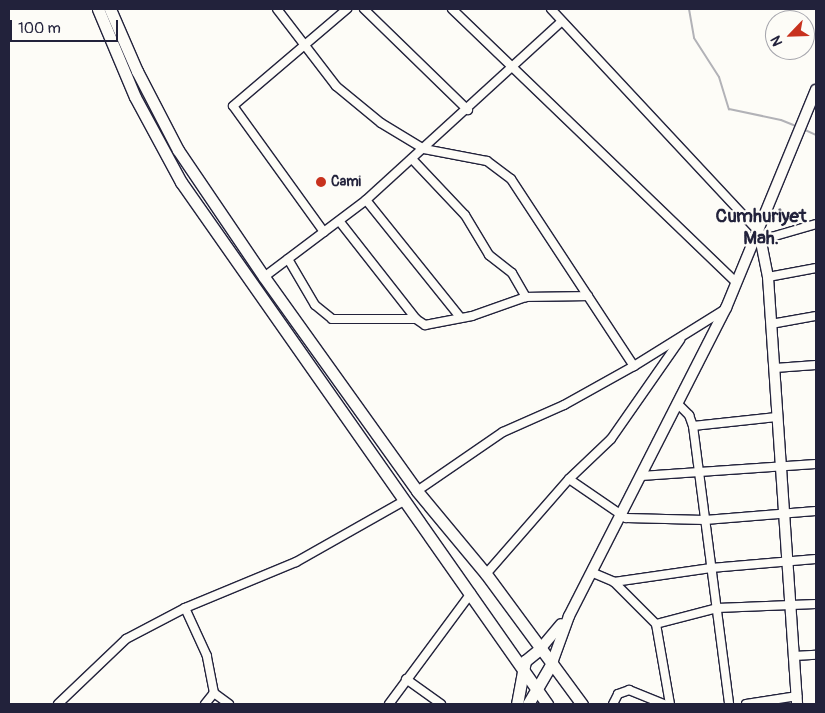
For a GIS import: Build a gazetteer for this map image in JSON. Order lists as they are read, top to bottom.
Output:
{
  "districts": ["Cumhuriyet Mah."],
  "places": ["Cami"],
  "scale_bar": "100 m",
  "north": "bottom left"
}
